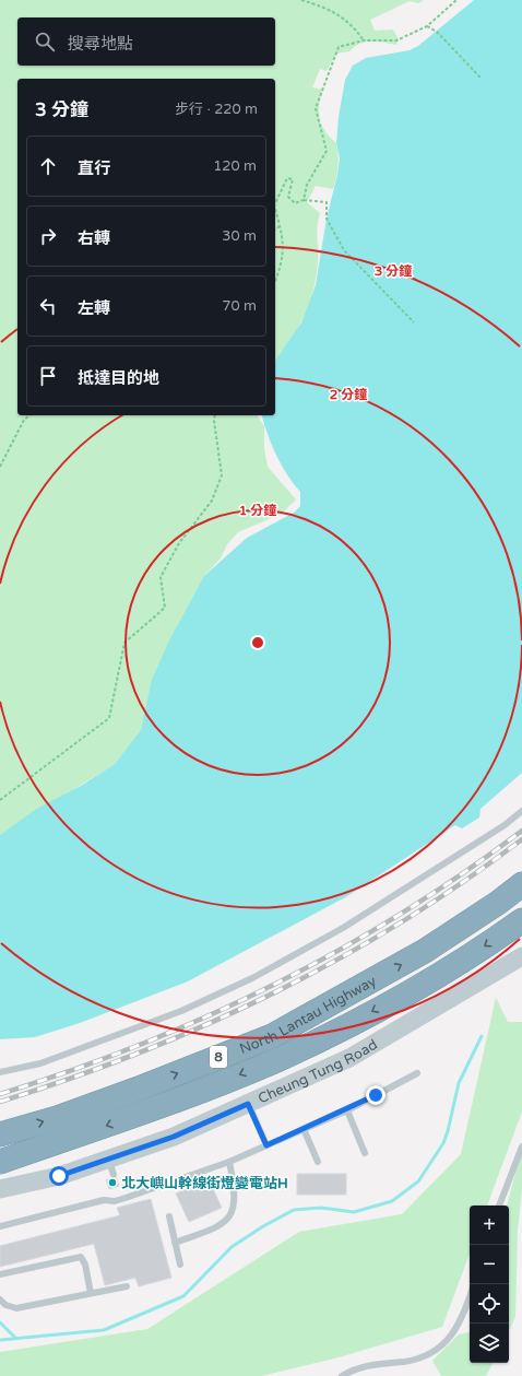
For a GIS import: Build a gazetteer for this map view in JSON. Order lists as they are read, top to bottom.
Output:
{
  "streets": {
    "highway": ["North Lantau Highway", "8"],
    "main road": ["Cheung Tung Road"]
  },
  "places": ["北大嶼山幹線街燈變電站H"],
  "page": {
    "search": "搜尋地點",
    "heading": ["3 分鐘", "步行 · 220 m"],
    "list": [
      ["直行", "120 m"],
      ["右轉", "30 m"],
      ["左轉", "70 m"],
      "抵達目的地"
    ],
    "map_buttons": ["+", "−"]
  },
  "rings": ["3 分鐘", "2 分鐘", "1 分鐘"]
}
